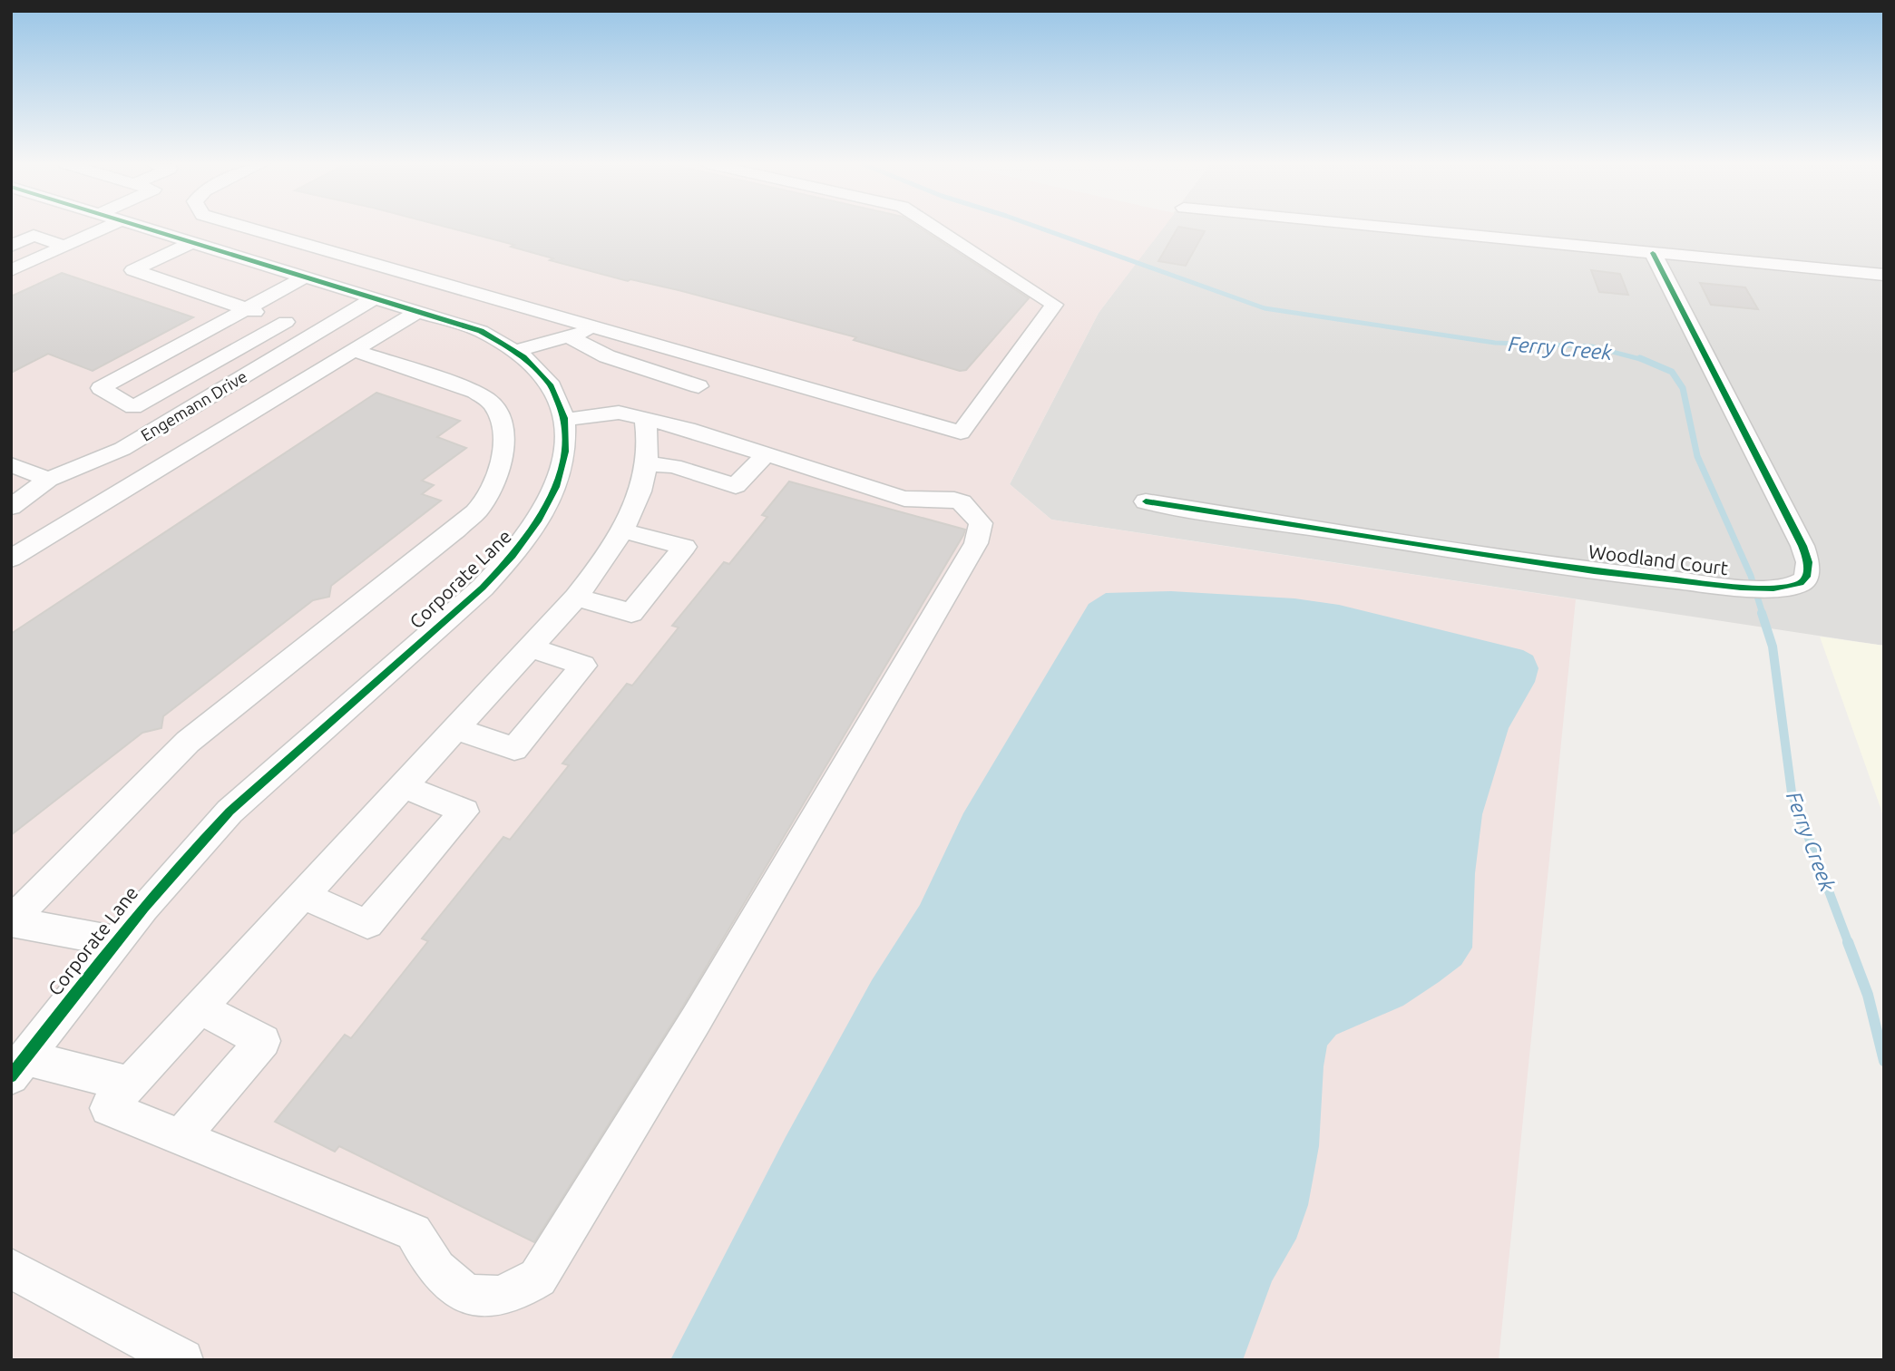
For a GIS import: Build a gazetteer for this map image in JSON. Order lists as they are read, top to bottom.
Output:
{
  "streets": {
    "street": ["Engemann Drive", "Woodland Court", "Corporate Lane"]
  },
  "crossings": [
    ["Engemann Drive", "Corporate Lane"]
  ],
  "water": ["Ferry Creek"]
}
